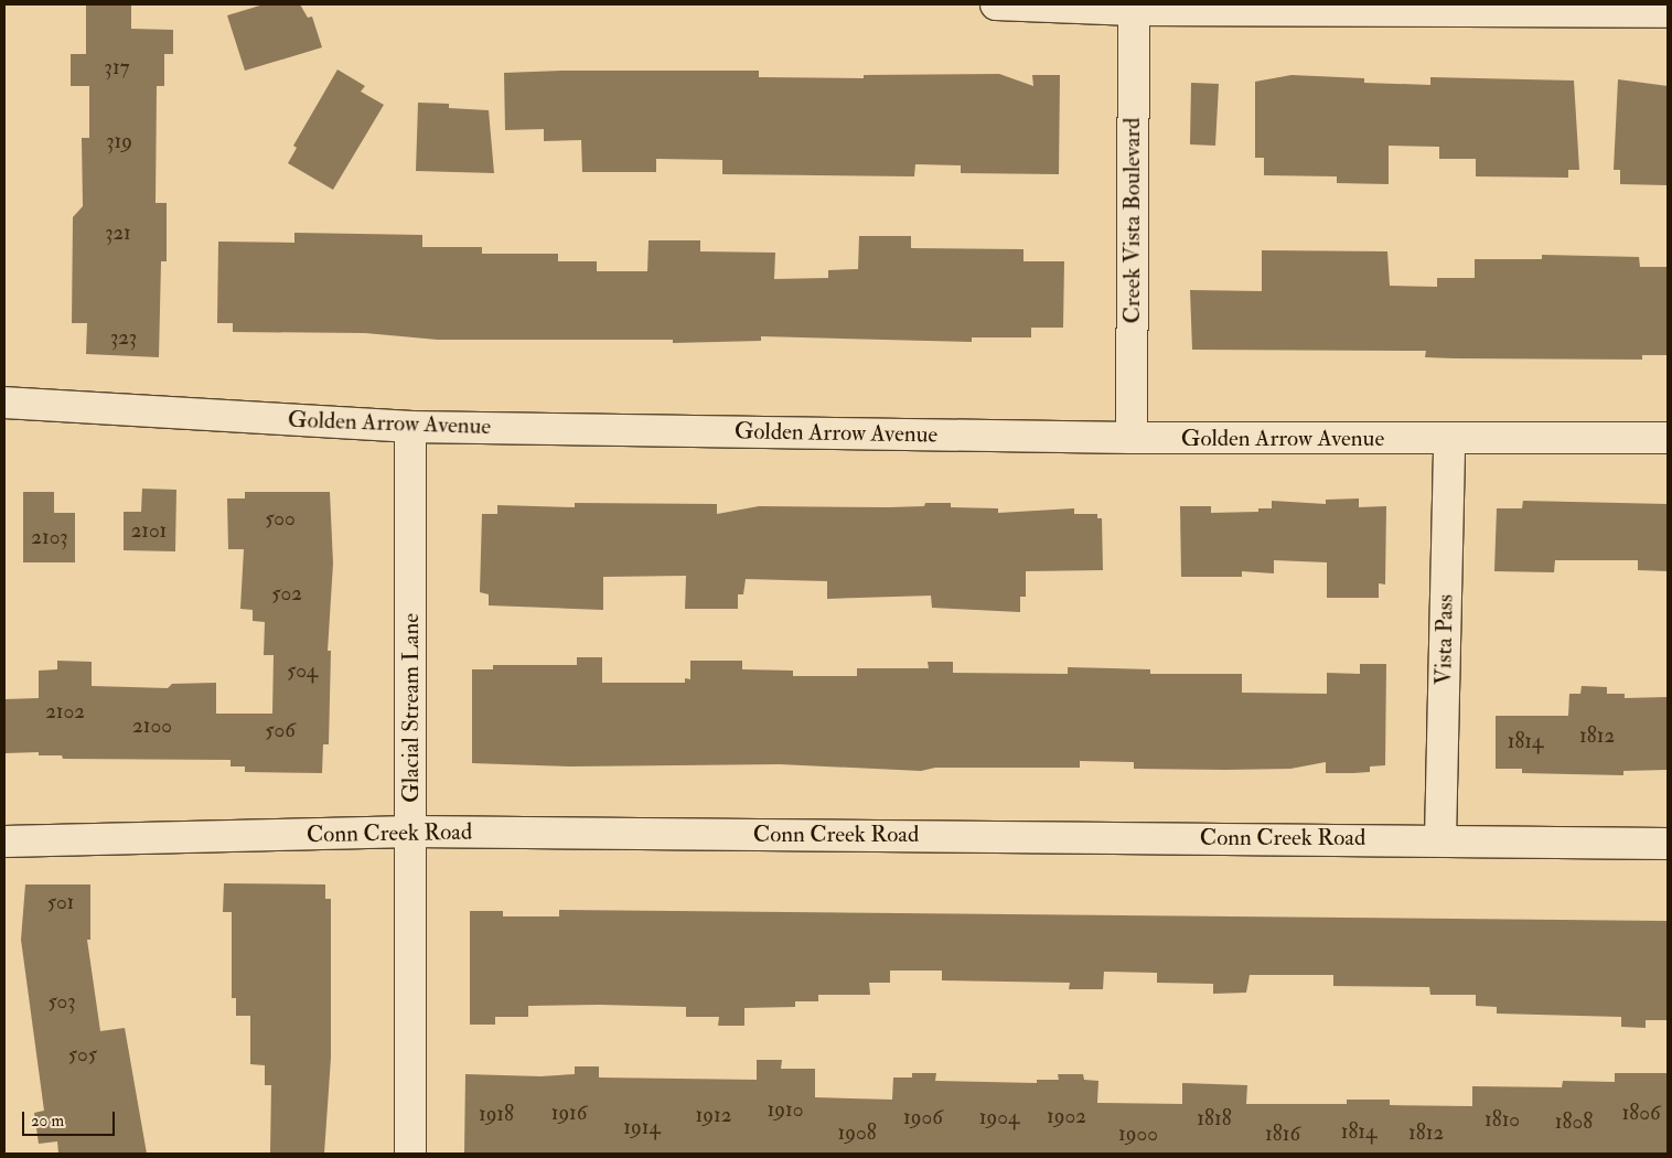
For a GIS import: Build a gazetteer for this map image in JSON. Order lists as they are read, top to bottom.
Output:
{
  "streets": {
    "street": [
      "Creek Vista Boulevard",
      "Golden Arrow Avenue",
      "Vista Pass",
      "Glacial Stream Lane",
      "Conn Creek Road"
    ]
  },
  "crossings": [
    ["Creek Vista Boulevard", "Golden Arrow Avenue"],
    ["Golden Arrow Avenue", "Vista Pass"],
    ["Golden Arrow Avenue", "Glacial Stream Lane"],
    ["Vista Pass", "Conn Creek Road"],
    ["Glacial Stream Lane", "Conn Creek Road"]
  ],
  "house_numbers": [
    "317",
    "319",
    "321",
    "323",
    "500",
    "2101",
    "2103",
    "502",
    "504",
    "2102",
    "2100",
    "506",
    "1812",
    "1814",
    "501",
    "503",
    "505",
    "1910",
    "1916",
    "1806",
    "1918",
    "1912",
    "1902",
    "1906",
    "1904",
    "1818",
    "1810",
    "1808",
    "1914",
    "1814",
    "1908",
    "1812",
    "1900",
    "1816"
  ],
  "scale_bar": "20 m"
}
